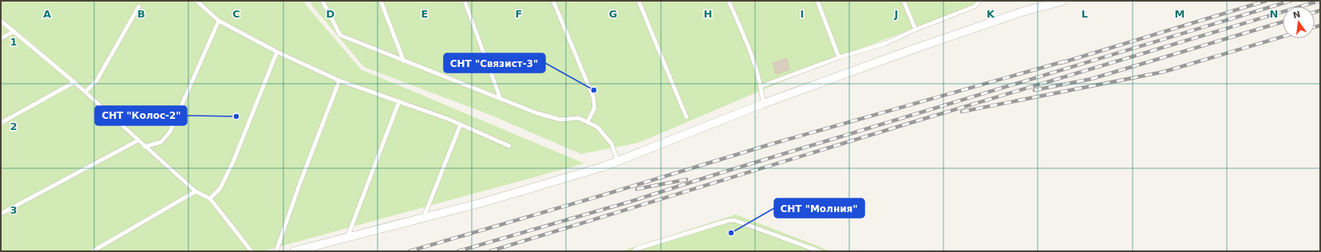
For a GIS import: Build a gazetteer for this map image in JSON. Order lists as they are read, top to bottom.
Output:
{
  "places": ["СНТ \"Связист-3\"", "СНТ \"Колос-2\"", "СНТ \"Молния\""],
  "north": "top",
  "grid": {
    "columns": [
      "A",
      "B",
      "C",
      "D",
      "E",
      "F",
      "G",
      "H",
      "I",
      "J",
      "K",
      "L",
      "M",
      "N"
    ],
    "rows": ["1", "2", "3"]
  }
}
